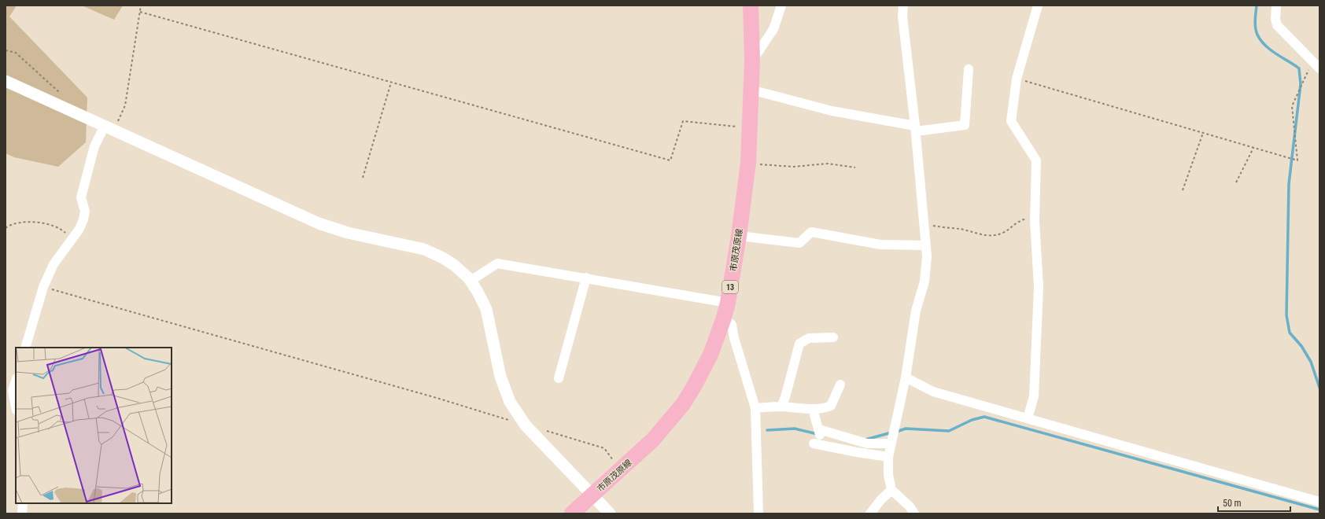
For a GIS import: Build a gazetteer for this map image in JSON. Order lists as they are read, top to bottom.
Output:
{
  "streets": {
    "main road": ["市原茂原線", "13"]
  },
  "scale_bar": "50 m"
}
